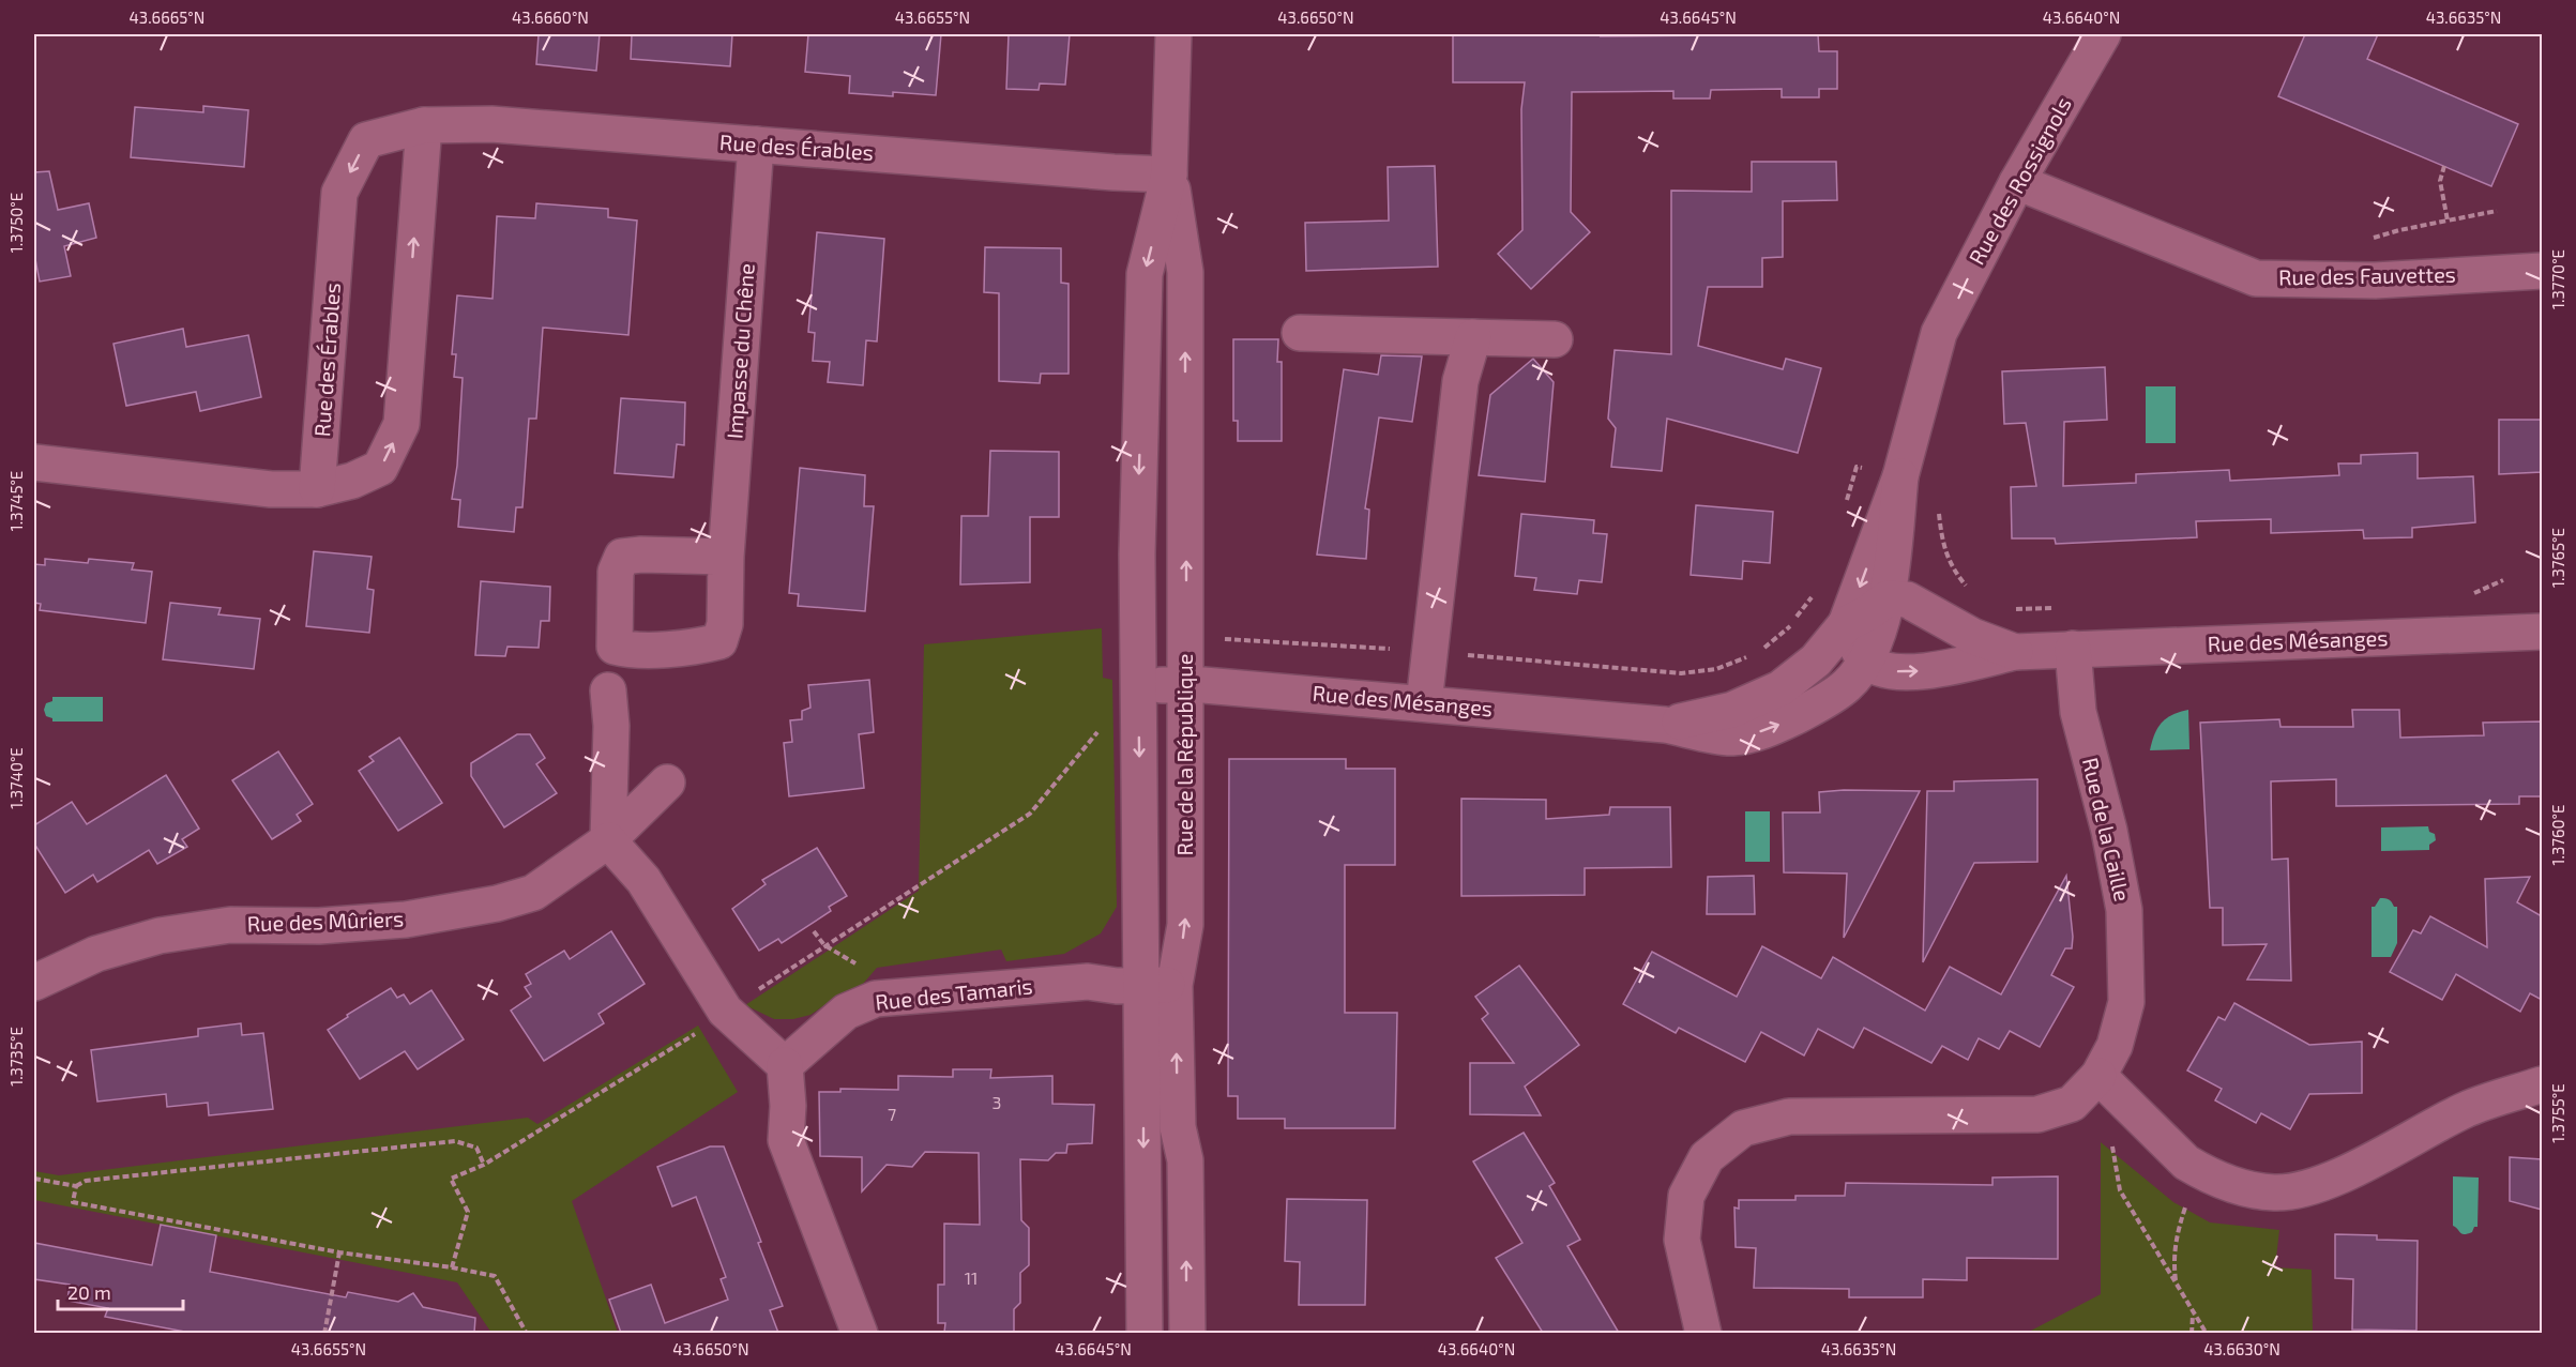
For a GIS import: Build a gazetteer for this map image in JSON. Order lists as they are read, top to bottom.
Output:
{
  "streets": {
    "street": [
      "Rue des Érables",
      "Rue des Rossignols",
      "Rue des Fauvettes",
      "Impasse du Chêne",
      "Rue des Mésanges",
      "Rue de la République",
      "Rue de la Caille",
      "Rue des Mûriers",
      "Rue des Tamaris"
    ]
  },
  "crossings": [
    ["Rue des Érables", "Impasse du Chêne"],
    ["Rue des Érables", "Rue de la République"],
    ["Rue des Rossignols", "Rue des Fauvettes"],
    ["Rue des Rossignols", "Rue des Mésanges"],
    ["Rue des Mésanges", "Rue de la République"],
    ["Rue des Mésanges", "Rue de la Caille"],
    ["Rue de la République", "Rue des Tamaris"]
  ],
  "house_numbers": ["3", "7", "11"],
  "scale_bar": "20 m",
  "coordinates": [
    "43.6665°N",
    "43.6660°N",
    "43.6655°N",
    "43.6650°N",
    "43.6645°N",
    "43.6640°N",
    "43.6635°N",
    "1.3750°E",
    "1.3770°E",
    "1.3745°E",
    "1.3765°E",
    "1.3740°E",
    "1.3760°E",
    "1.3735°E",
    "1.3755°E",
    "43.6630°N"
  ]
}
